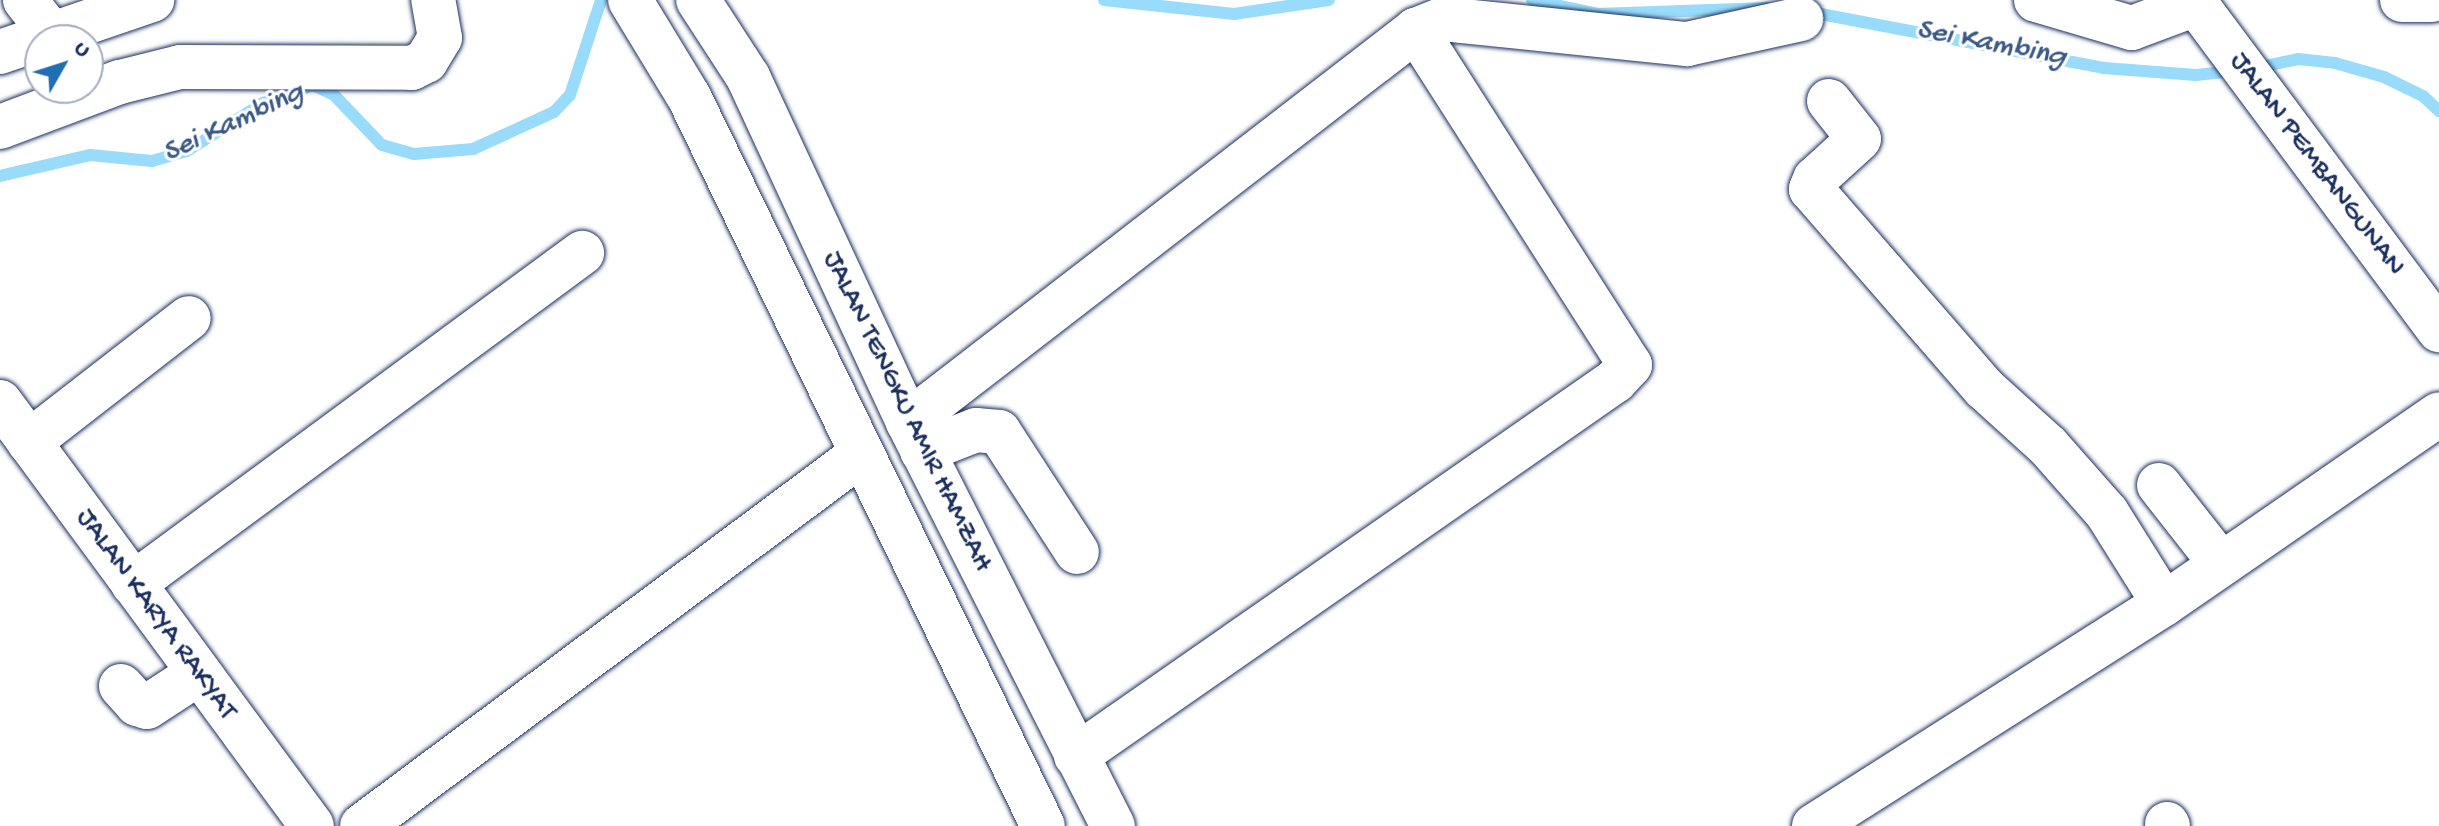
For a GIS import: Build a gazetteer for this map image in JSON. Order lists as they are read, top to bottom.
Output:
{
  "streets": {
    "street": ["JALAN PEMBANGUNAN", "JALAN TENGKU AMIR HAMZAH", "JALAN KARYA RAKYAT"]
  },
  "water": ["Sei Kambing"],
  "north": "top right"
}
